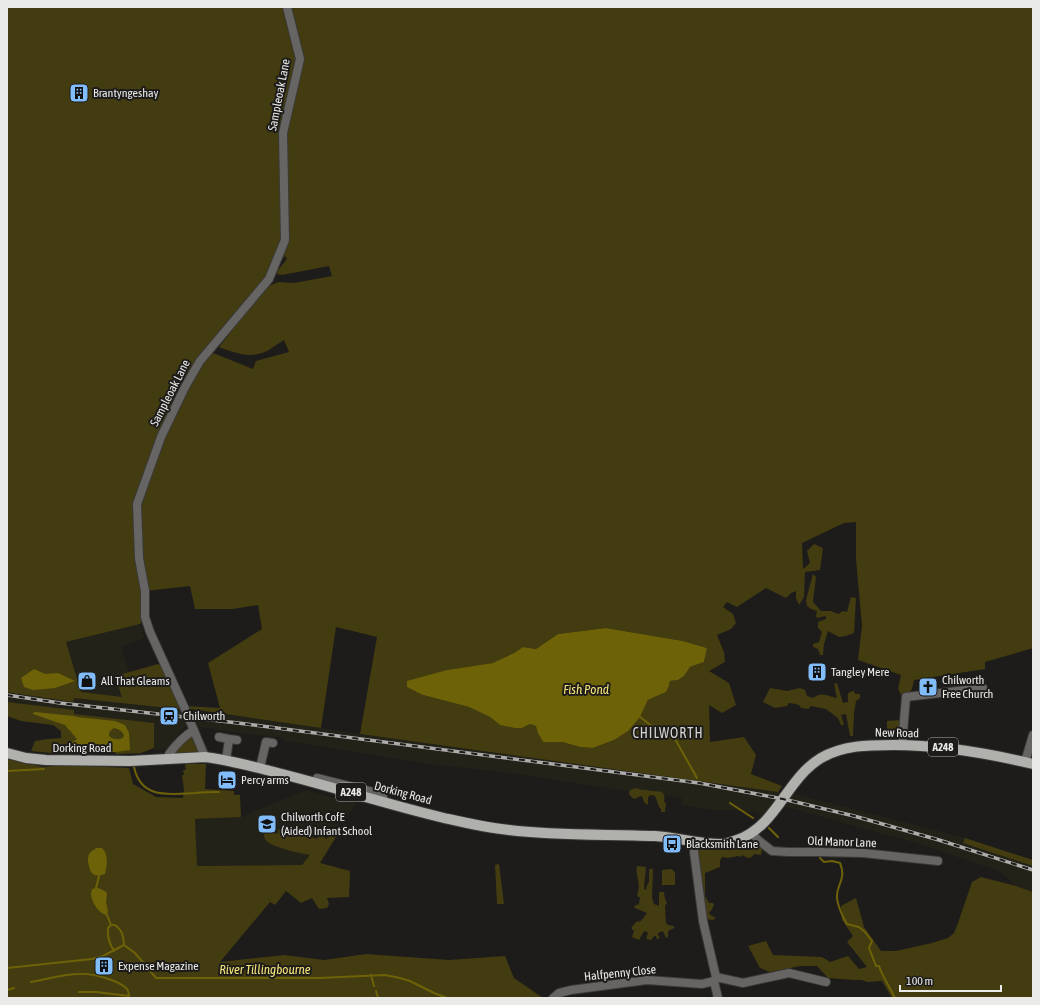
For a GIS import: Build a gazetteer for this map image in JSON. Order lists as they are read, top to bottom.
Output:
{
  "streets": {
    "main road": ["New Road", "A248", "Dorking Road"],
    "street": ["Sampleoak Lane", "Old Manor Lane", "Halfpenny Close"]
  },
  "crossings": [
    ["Sampleoak Lane", "Dorking Road"],
    ["New Road", "Dorking Road"],
    ["Dorking Road", "Old Manor Lane"]
  ],
  "districts": ["CHILWORTH"],
  "water": ["Fish Pond", "River Tillingbourne"],
  "places": {
    "building": ["Brantyngeshay", "Tangley Mere", "Expense Magazine"],
    "shop": ["All That Gleams"],
    "church": ["Chilworth Free Church"],
    "station": ["Chilworth"],
    "hotel": ["Percy arms"],
    "school or university": ["Chilworth CofE (Aided) Infant School"],
    "bus stop": ["Blacksmith Lane"]
  },
  "scale_bar": "100 m"
}
